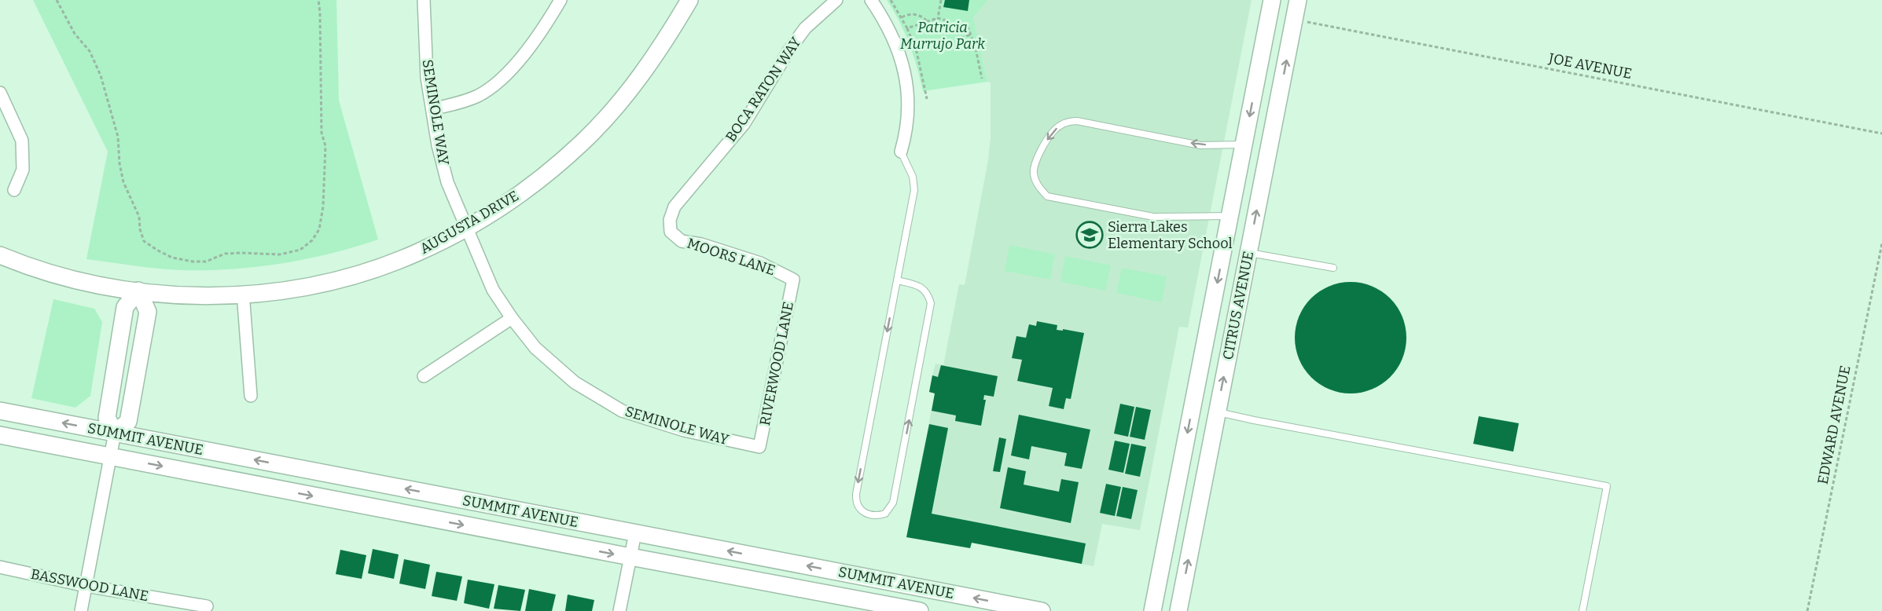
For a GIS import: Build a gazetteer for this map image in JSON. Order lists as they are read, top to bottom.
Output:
{
  "streets": {
    "main road": ["AUGUSTA DRIVE", "CITRUS AVENUE", "SUMMIT AVENUE"],
    "street": [
      "BOCA RATON WAY",
      "SEMINOLE WAY",
      "MOORS LANE",
      "RIVERWOOD LANE",
      "BASSWOOD LANE"
    ],
    "path": ["JOE AVENUE", "EDWARD AVENUE"]
  },
  "crossings": [
    ["JOE AVENUE", "CITRUS AVENUE"],
    ["BOCA RATON WAY", "MOORS LANE"],
    ["SEMINOLE WAY", "AUGUSTA DRIVE"],
    ["SEMINOLE WAY", "RIVERWOOD LANE"],
    ["MOORS LANE", "RIVERWOOD LANE"]
  ],
  "parks": ["Patricia Murrujo Park"],
  "places": {
    "school or university": ["Sierra Lakes Elementary School"]
  }
}
